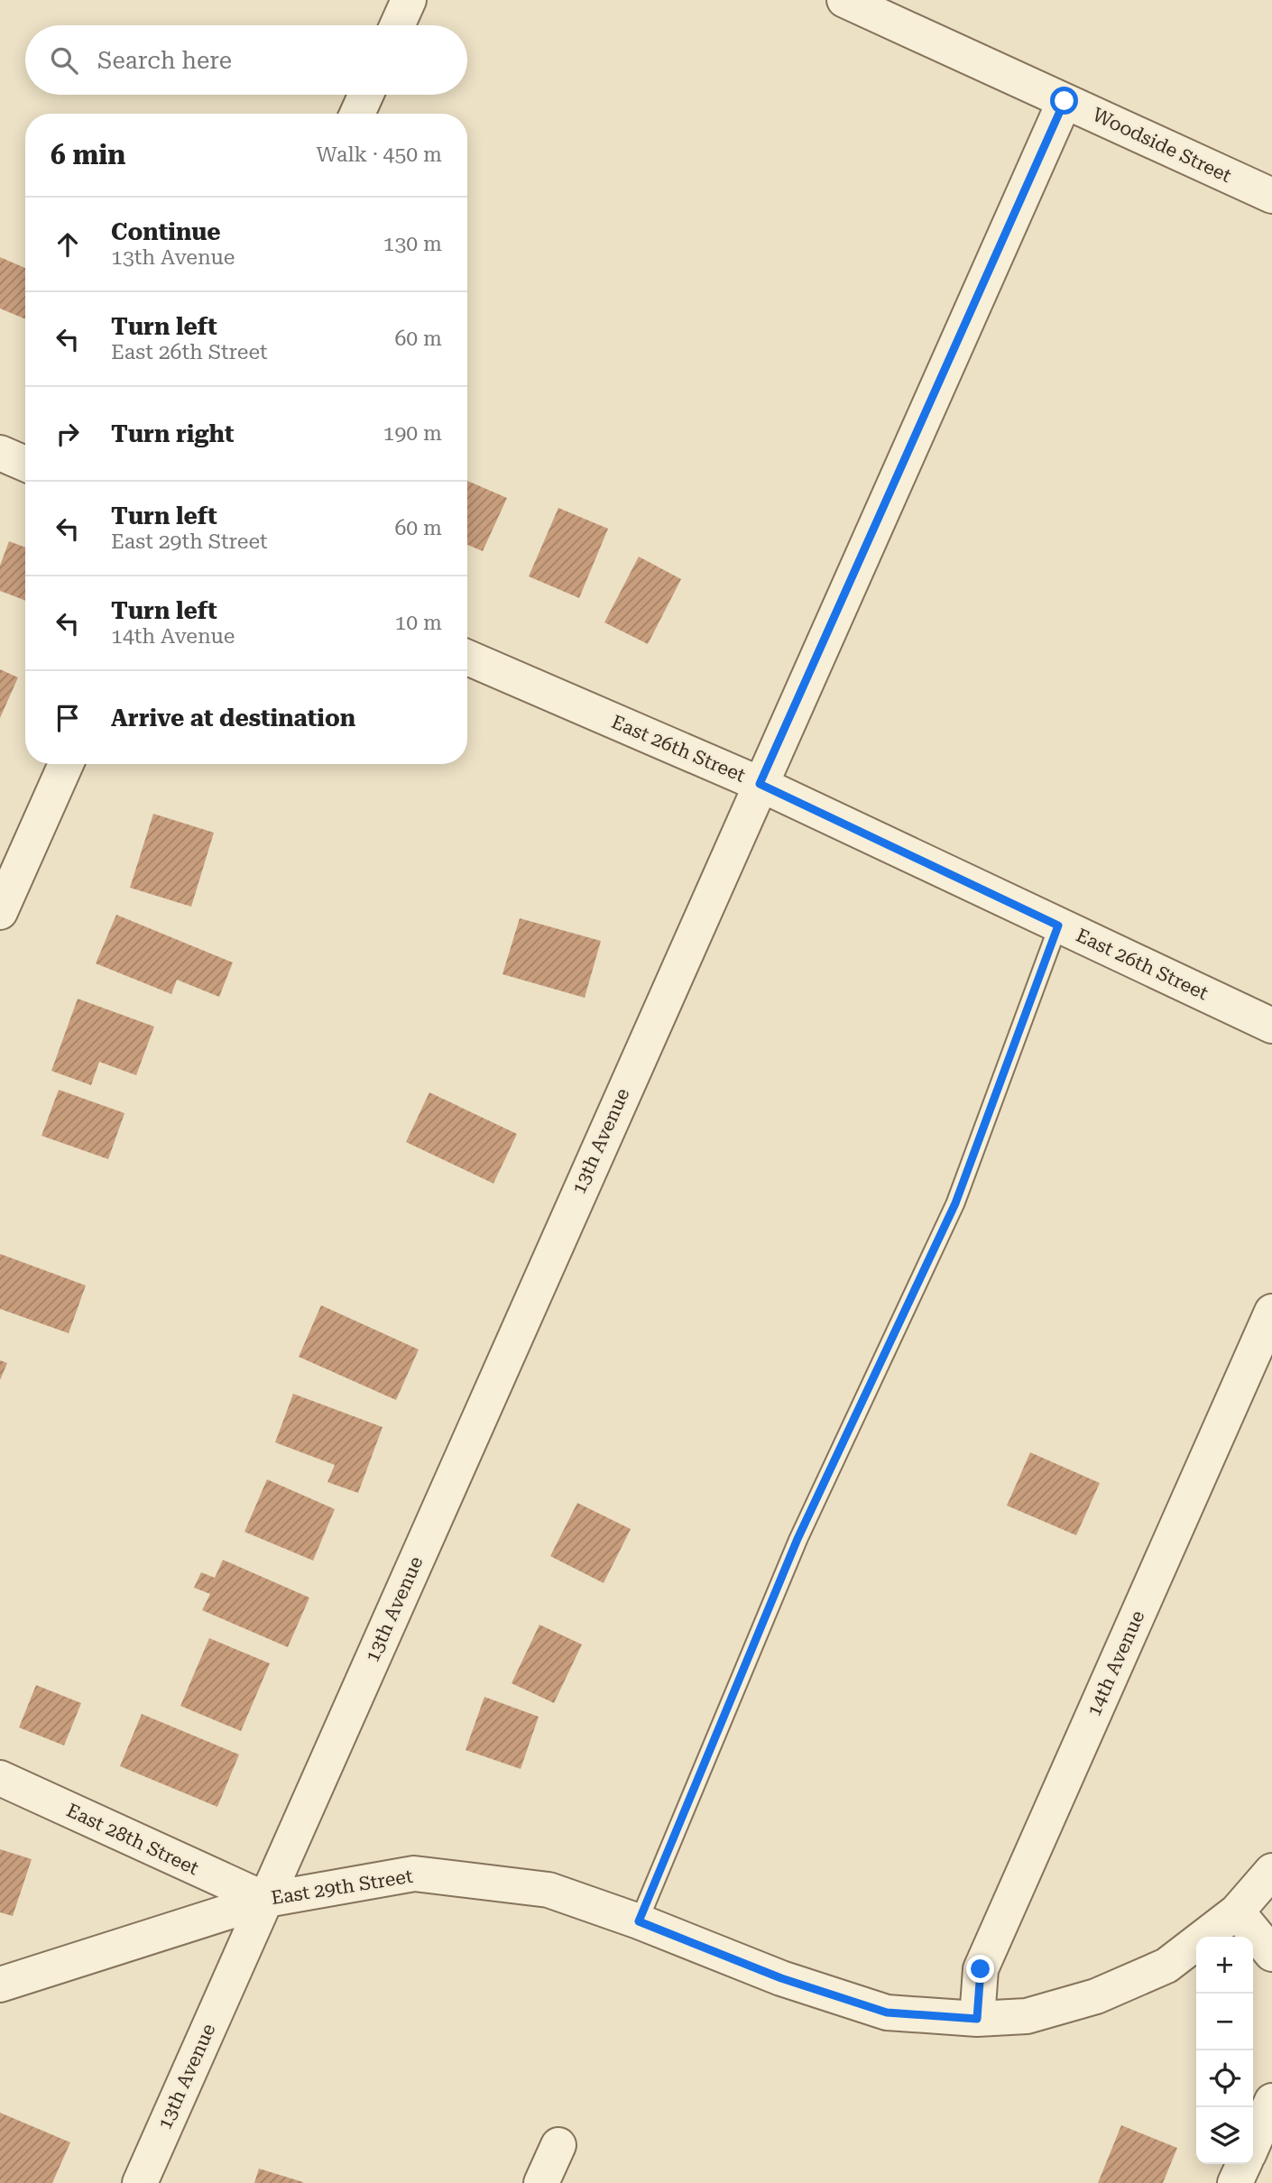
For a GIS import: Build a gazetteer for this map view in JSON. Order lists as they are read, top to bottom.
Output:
{
  "streets": {
    "street": [
      "Woodside Street",
      "East 26th Street",
      "13th Avenue",
      "14th Avenue",
      "East 28th Street",
      "East 29th Street"
    ]
  },
  "crossings": [
    ["Woodside Street", "13th Avenue"],
    ["East 26th Street", "13th Avenue"],
    ["13th Avenue", "East 28th Street"],
    ["13th Avenue", "East 29th Street"],
    ["14th Avenue", "East 29th Street"],
    ["East 28th Street", "East 29th Street"]
  ],
  "page": {
    "search": "Search here",
    "heading": ["6 min", "Walk · 450 m"],
    "list": [
      ["Continue", "13th Avenue", "130 m"],
      ["Turn left", "East 26th Street", "60 m"],
      ["Turn right", "190 m"],
      ["Turn left", "East 29th Street", "60 m"],
      ["Turn left", "14th Avenue", "10 m"],
      "Arrive at destination"
    ],
    "map_buttons": ["+", "−"]
  }
}
